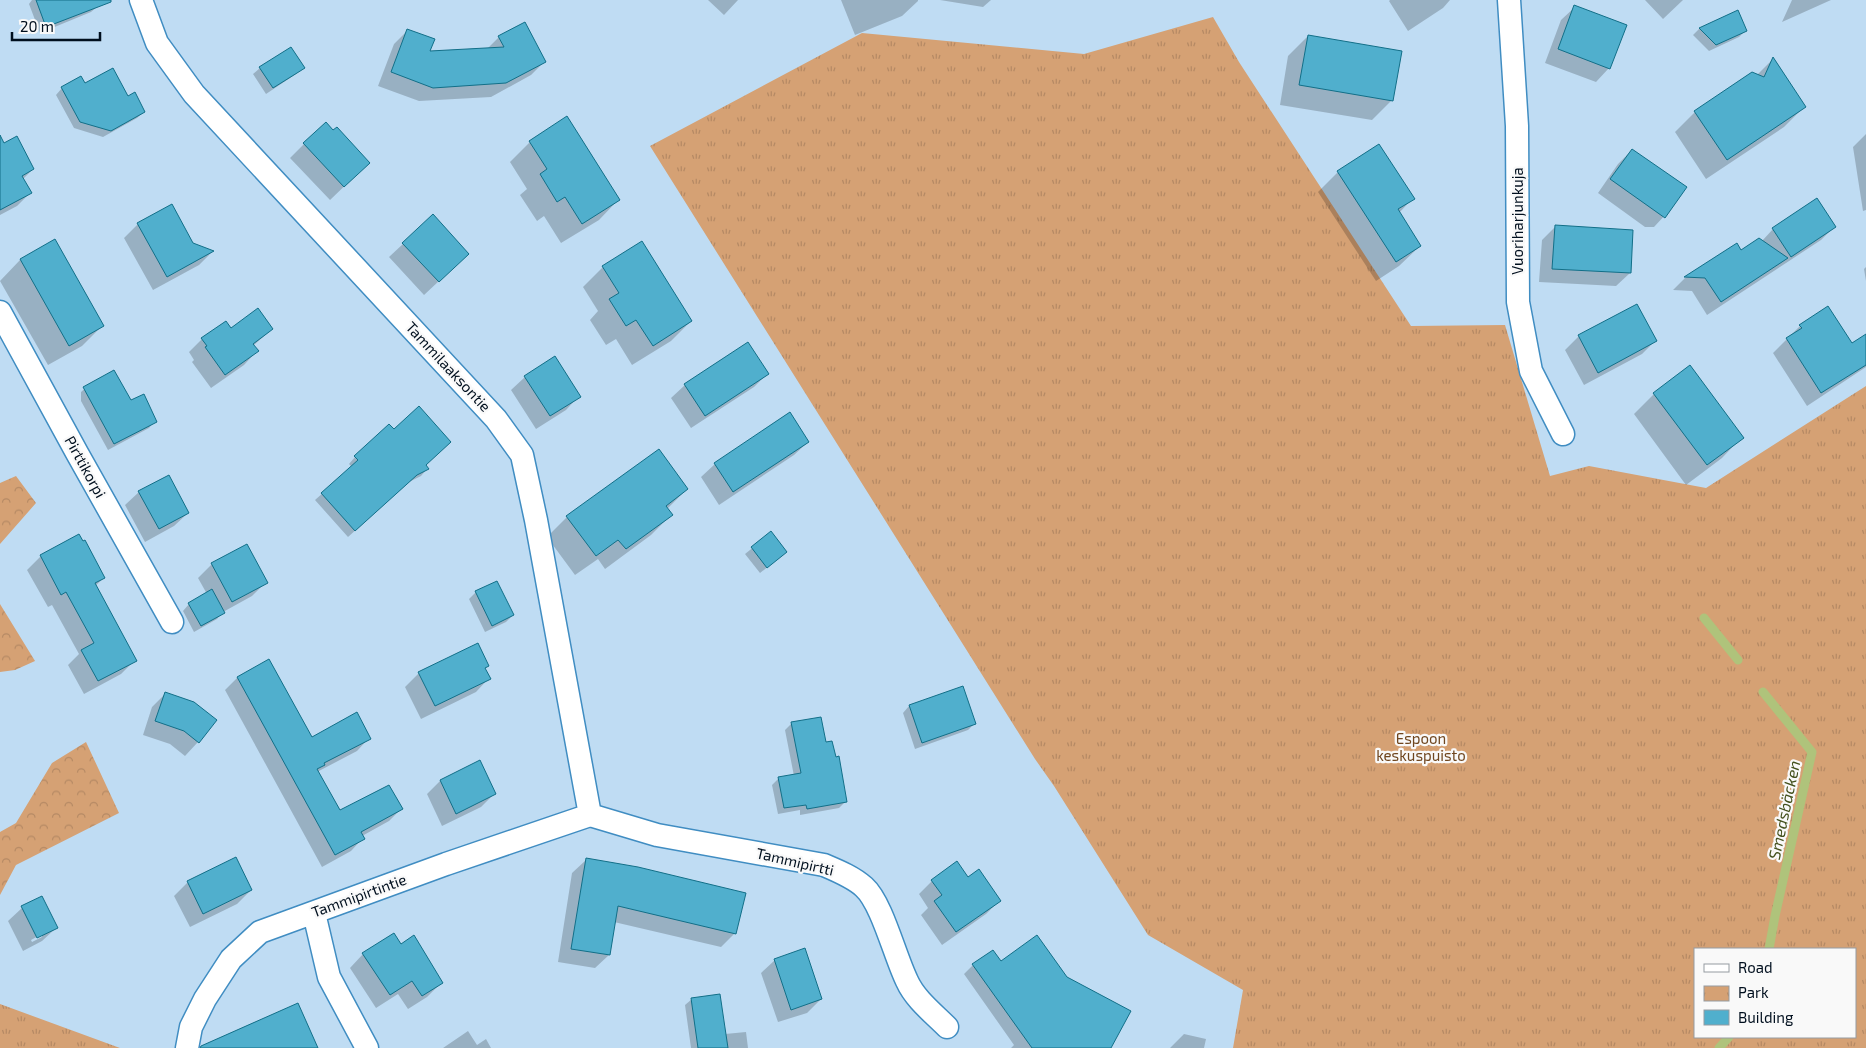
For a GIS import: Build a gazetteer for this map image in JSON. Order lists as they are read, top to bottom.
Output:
{
  "streets": {
    "street": [
      "Vuoriharjunkuja",
      "Tammilaaksontie",
      "Pirttikorpi",
      "Tammipirtti",
      "Tammipirtintie"
    ]
  },
  "crossings": [
    ["Tammilaaksontie", "Tammipirtti"],
    ["Tammilaaksontie", "Tammipirtintie"],
    ["Tammipirtti", "Tammipirtintie"]
  ],
  "water": ["Smedsbäcken"],
  "parks": ["Espoon keskuspuisto"],
  "legend": ["Road", "Park", "Building"],
  "scale_bar": "20 m"
}
